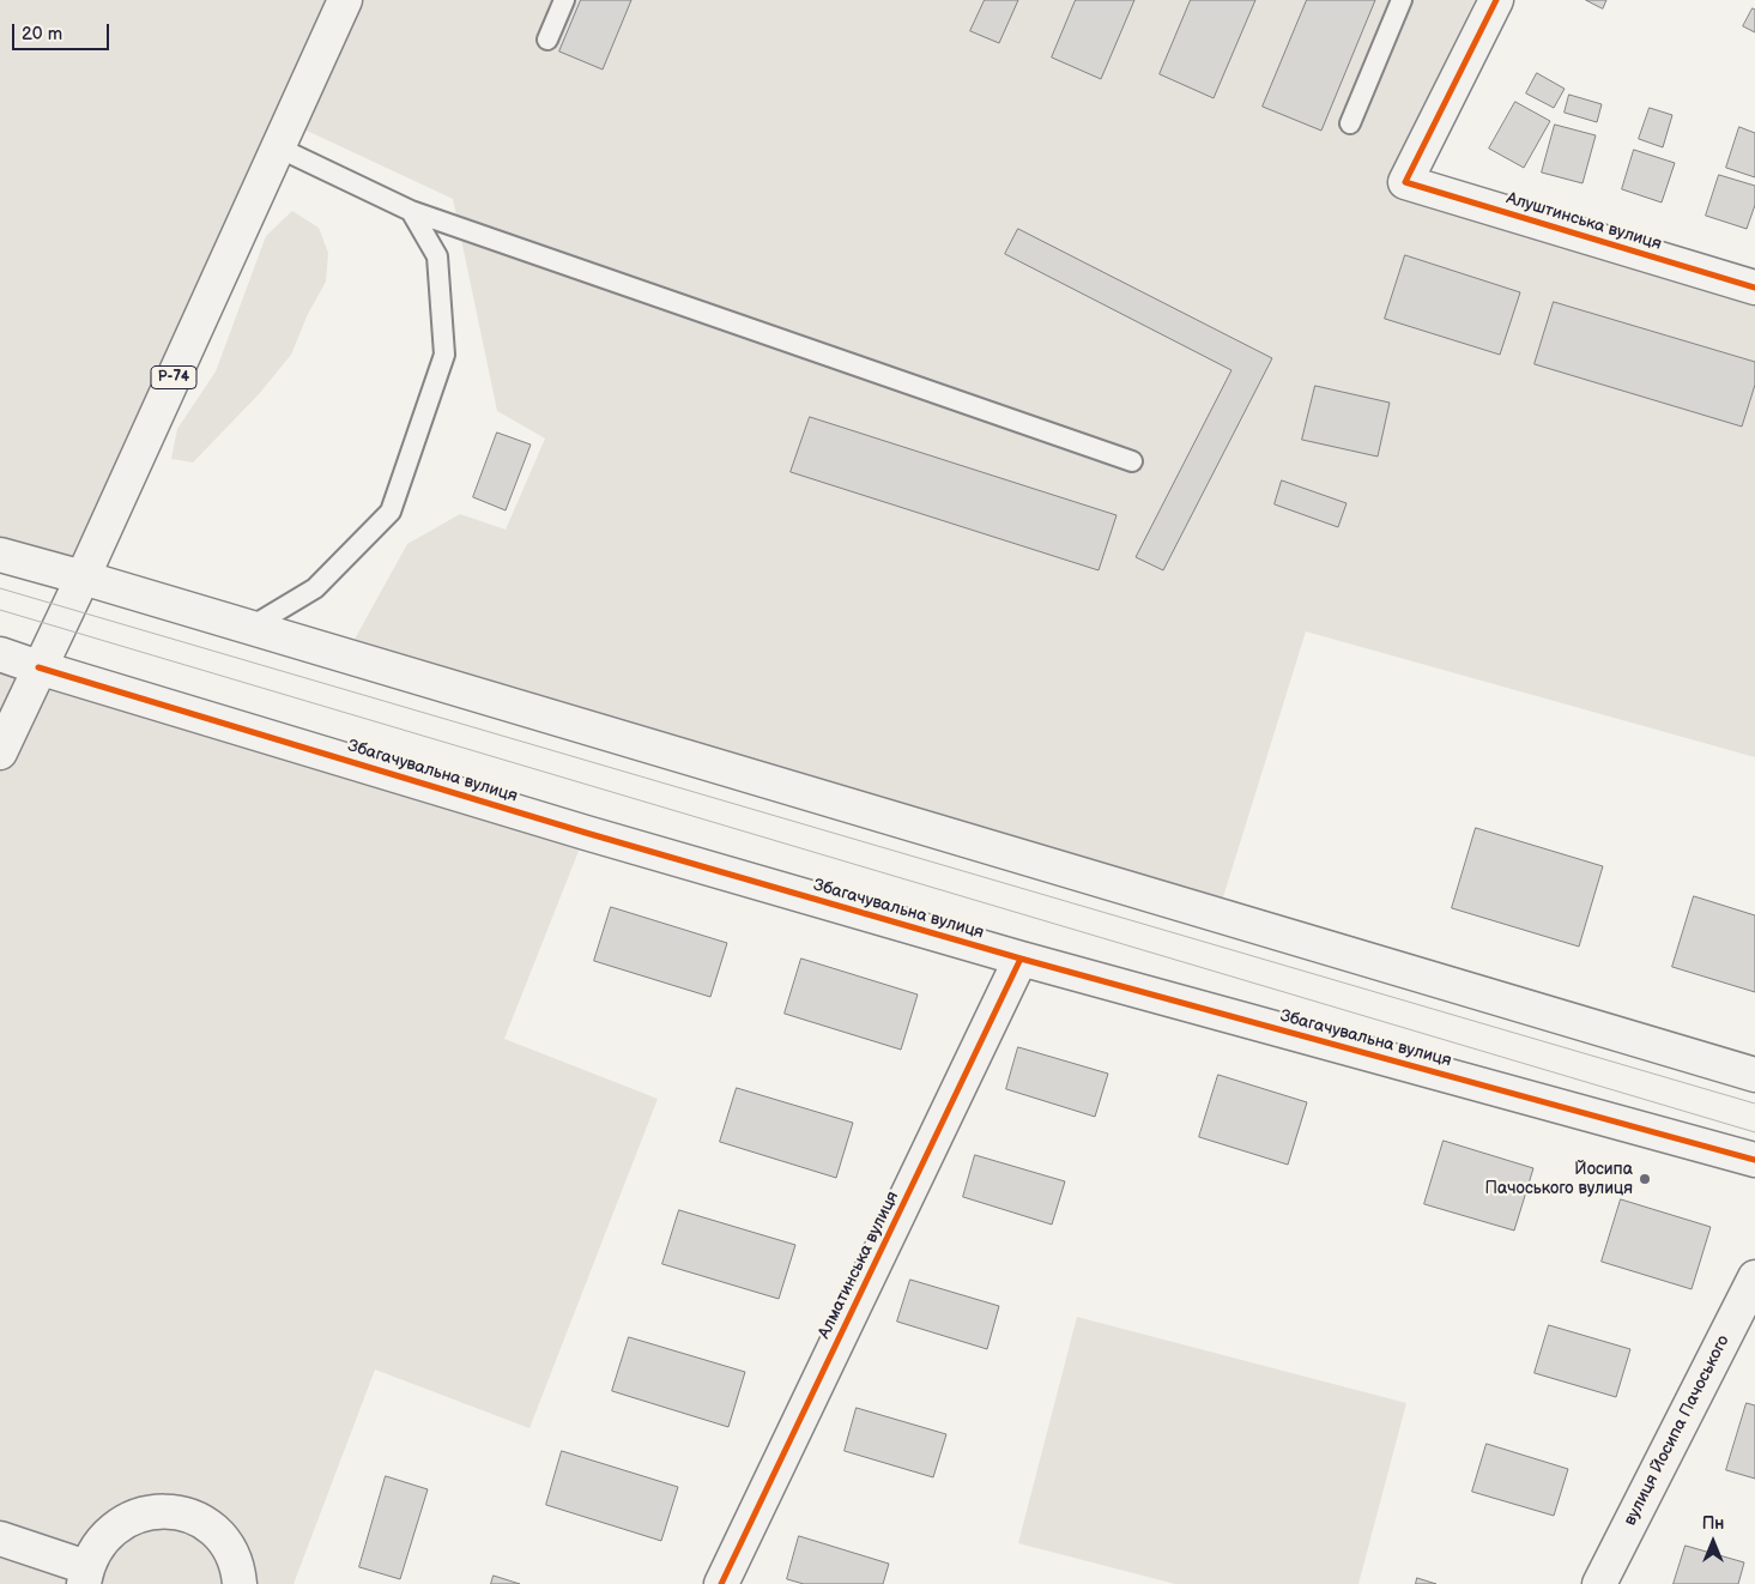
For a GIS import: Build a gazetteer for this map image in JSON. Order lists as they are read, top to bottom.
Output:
{
  "streets": {
    "street": [
      "Алуштинська вулиця",
      "Р-74",
      "Збагачувальна вулиця",
      "Алматинська вулиця",
      "вулиця Йосипа Пачоського"
    ]
  },
  "crossings": [
    ["Р-74", "Збагачувальна вулиця"],
    ["Збагачувальна вулиця", "Алматинська вулиця"]
  ],
  "places": ["Йосипа Пачоського вулиця"],
  "scale_bar": "20 m",
  "north": "top"
}
